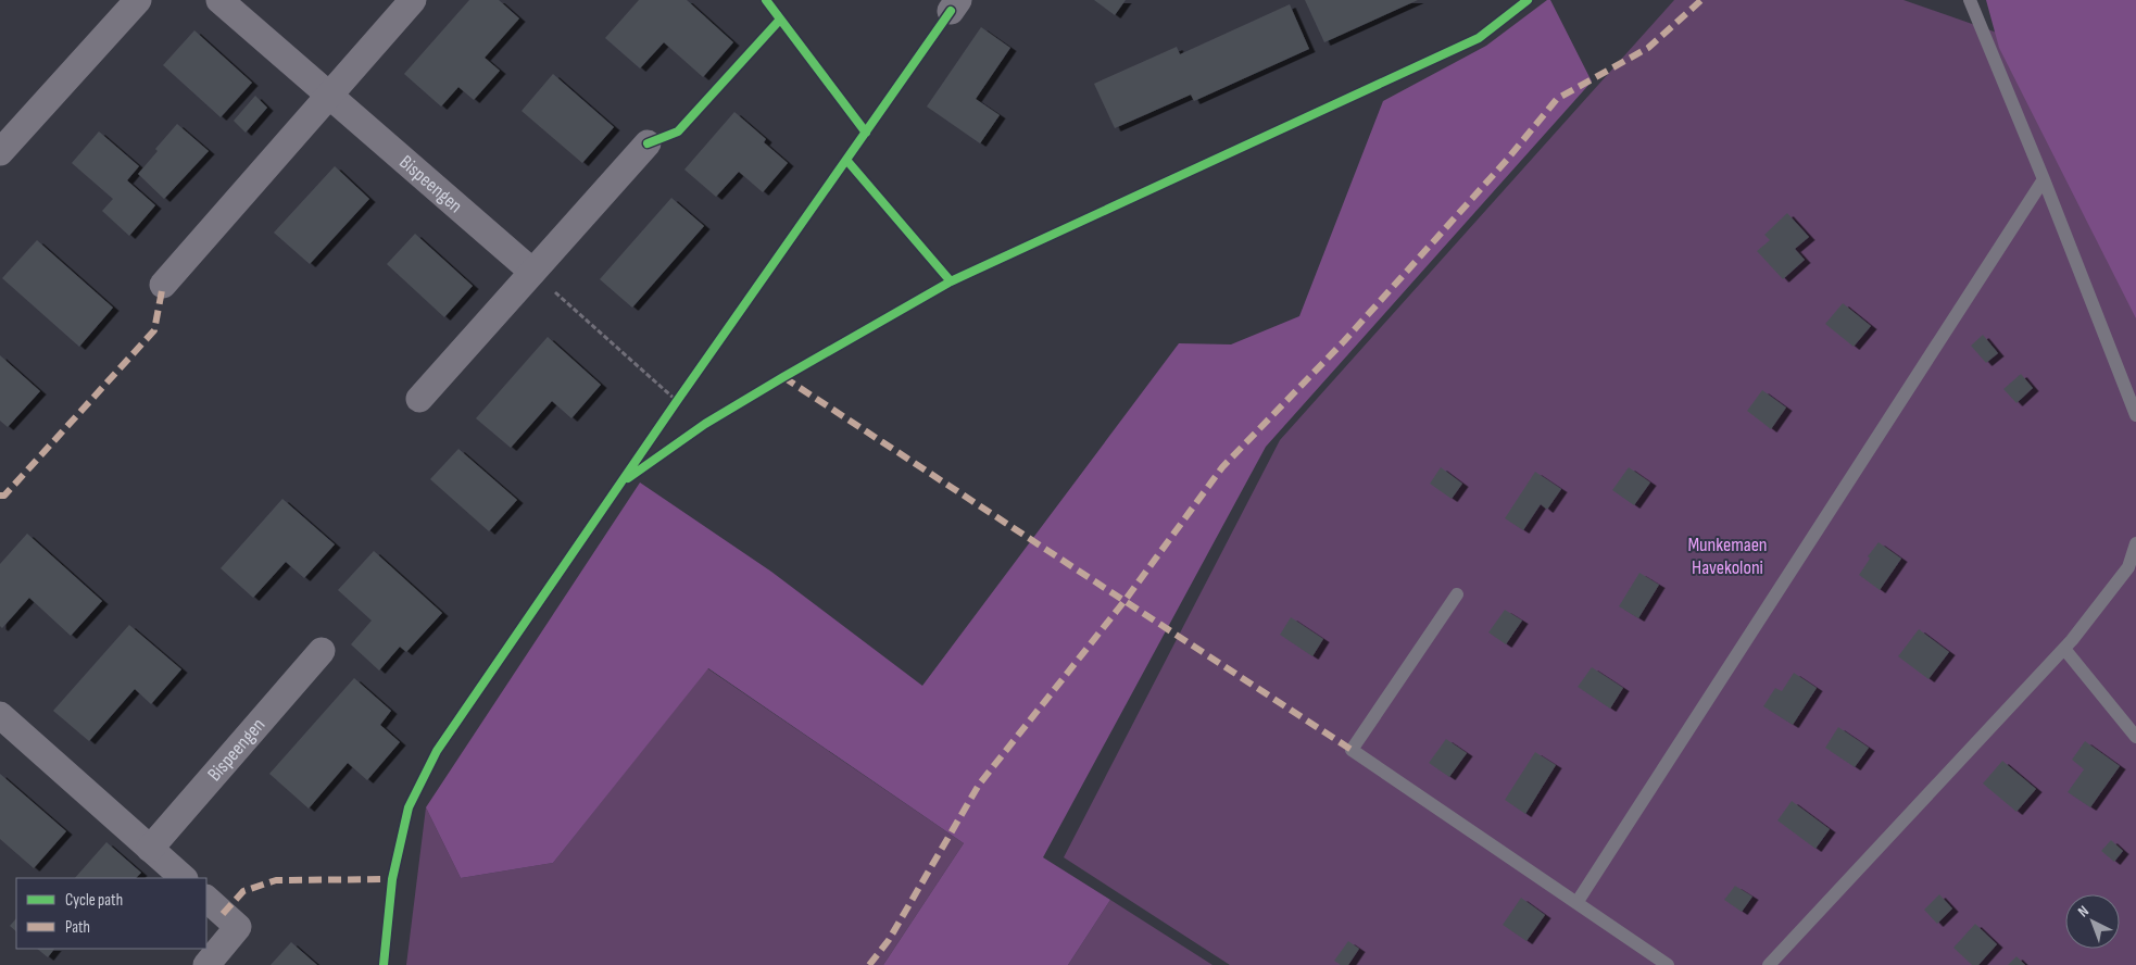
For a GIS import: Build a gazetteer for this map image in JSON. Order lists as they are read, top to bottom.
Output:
{
  "streets": {
    "street": ["Bispeengen"]
  },
  "parks": ["Munkemaen Havekoloni"],
  "legend": ["Cycle path", "Path"],
  "north": "top left"
}
